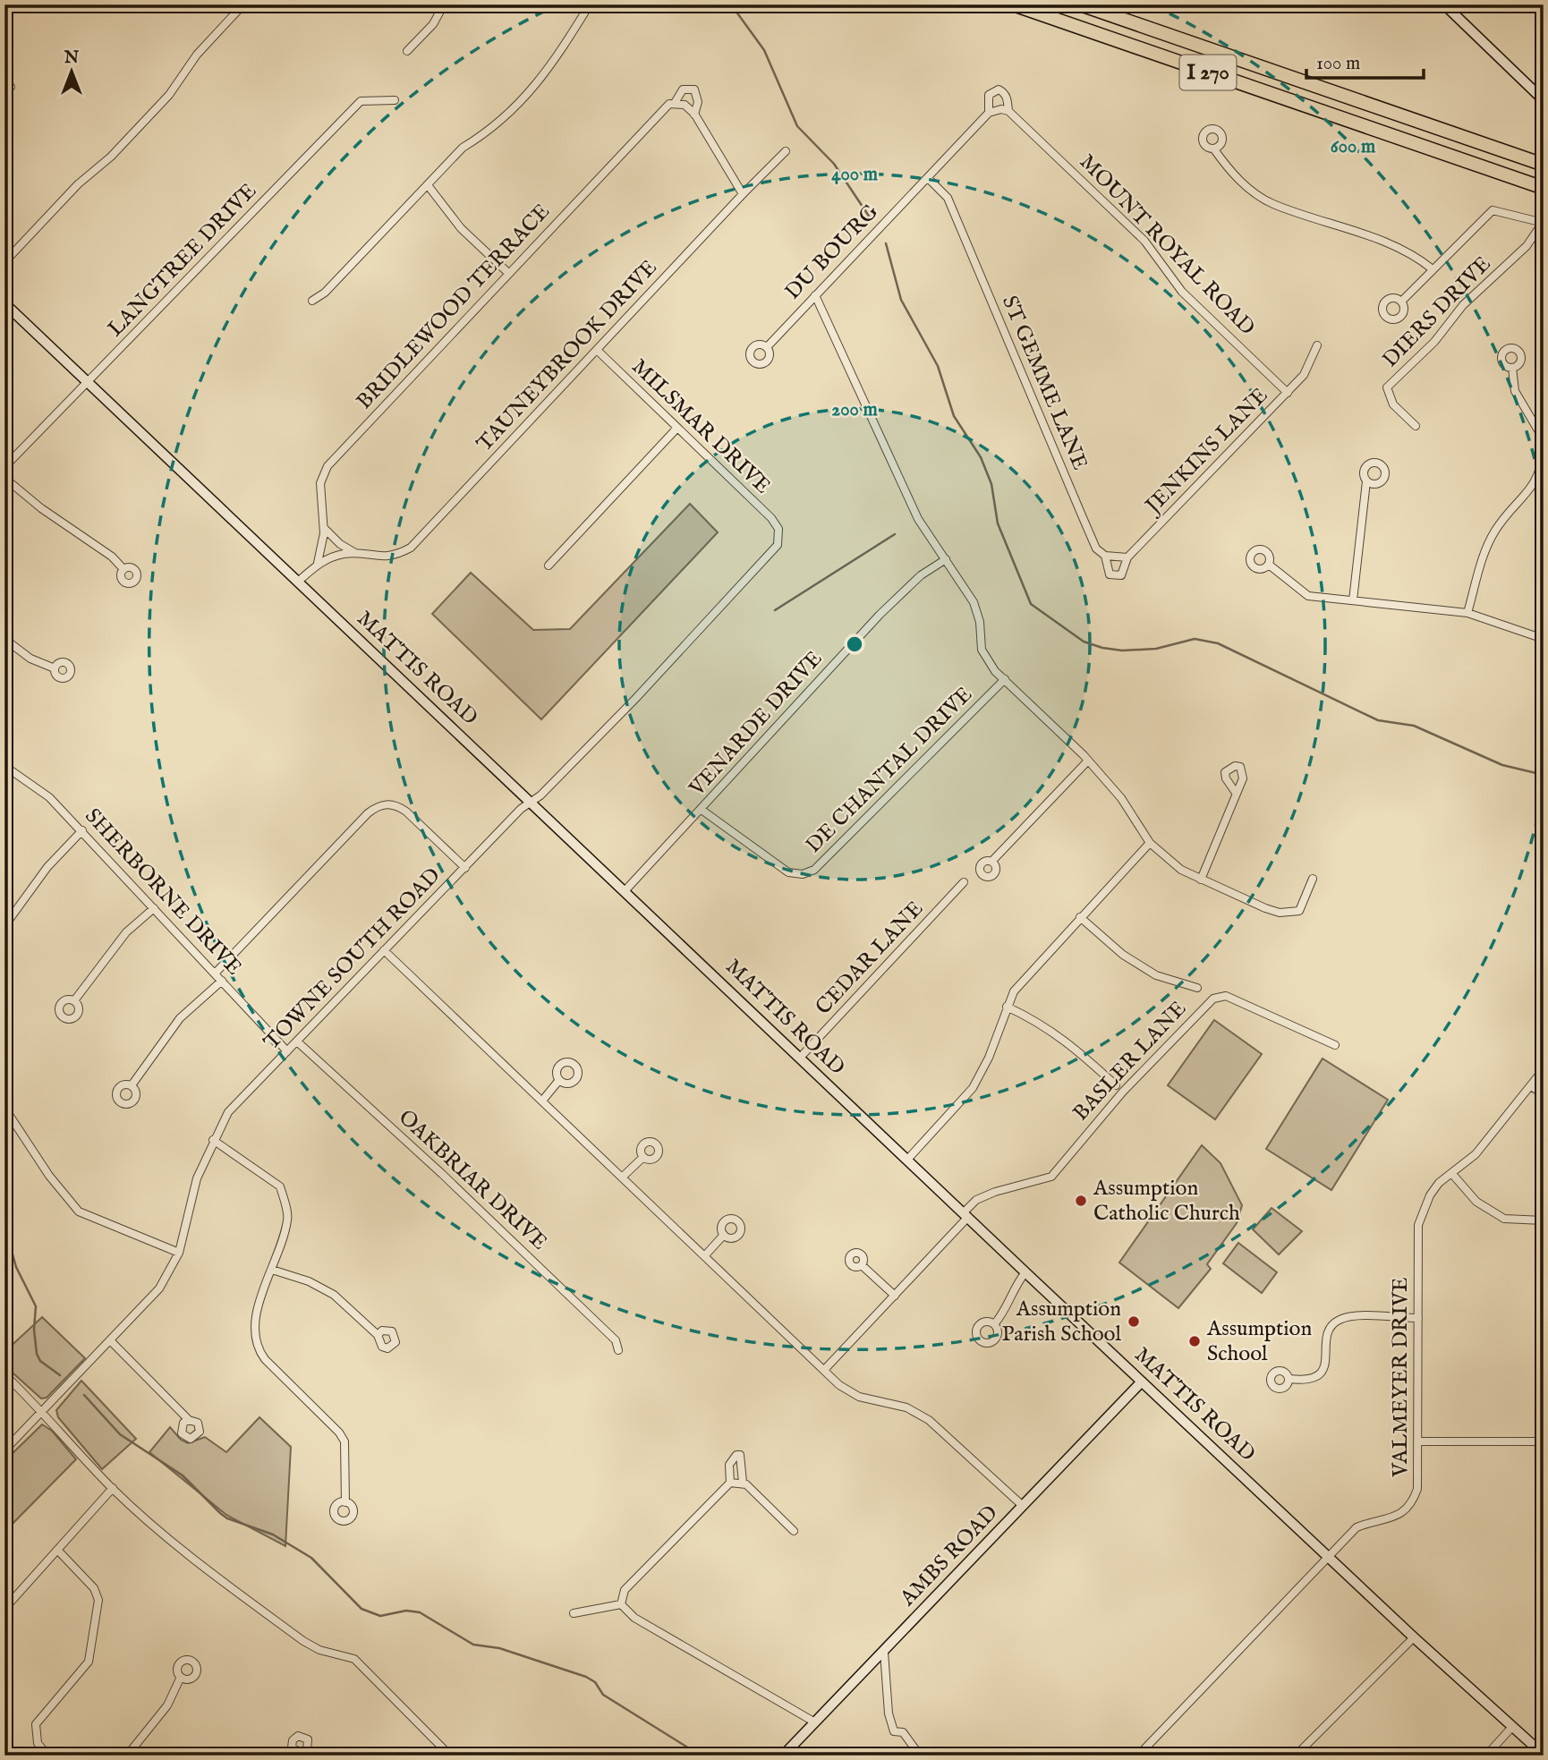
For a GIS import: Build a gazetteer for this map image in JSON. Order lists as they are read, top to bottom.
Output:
{
  "streets": {
    "highway": ["I 270"],
    "main road": ["MATTIS ROAD", "AMBS ROAD"],
    "street": [
      "MOUNT ROYAL ROAD",
      "DU BOURG",
      "LANGTREE DRIVE",
      "BRIDLEWOOD TERRACE",
      "DIERS DRIVE",
      "TAUNEYBROOK DRIVE",
      "ST GEMME LANE",
      "MILSMAR DRIVE",
      "JENKINS LANE",
      "VENARDE DRIVE",
      "DE CHANTAL DRIVE",
      "SHERBORNE DRIVE",
      "CEDAR LANE",
      "TOWNE SOUTH ROAD",
      "BASLER LANE",
      "OAKBRIAR DRIVE",
      "VALMEYER DRIVE"
    ]
  },
  "crossings": [
    ["MOUNT ROYAL ROAD", "DU BOURG"],
    ["MOUNT ROYAL ROAD", "JENKINS LANE"],
    ["DU BOURG", "ST GEMME LANE"],
    ["LANGTREE DRIVE", "MATTIS ROAD"],
    ["BRIDLEWOOD TERRACE", "TAUNEYBROOK DRIVE"],
    ["TAUNEYBROOK DRIVE", "MILSMAR DRIVE"],
    ["TAUNEYBROOK DRIVE", "MATTIS ROAD"],
    ["ST GEMME LANE", "JENKINS LANE"],
    ["MILSMAR DRIVE", "TOWNE SOUTH ROAD"],
    ["MATTIS ROAD", "VENARDE DRIVE"],
    ["MATTIS ROAD", "CEDAR LANE"],
    ["MATTIS ROAD", "TOWNE SOUTH ROAD"],
    ["MATTIS ROAD", "BASLER LANE"],
    ["MATTIS ROAD", "VALMEYER DRIVE"],
    ["MATTIS ROAD", "AMBS ROAD"],
    ["VENARDE DRIVE", "DE CHANTAL DRIVE"],
    ["SHERBORNE DRIVE", "TOWNE SOUTH ROAD"],
    ["TOWNE SOUTH ROAD", "OAKBRIAR DRIVE"]
  ],
  "places": ["Assumption Catholic Church", "Assumption Parish School", "Assumption School"],
  "scale_bar": "100 m",
  "north": "top",
  "rings": ["600 m", "400 m", "200 m"]
}
